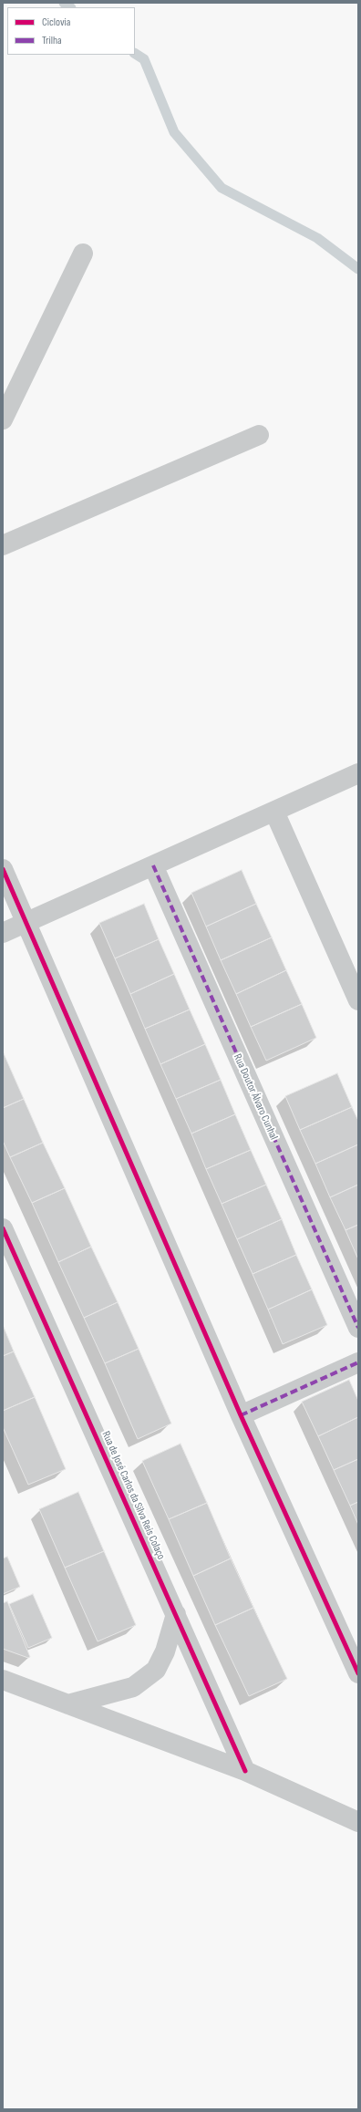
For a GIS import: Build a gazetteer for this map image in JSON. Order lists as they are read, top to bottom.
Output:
{
  "streets": {
    "street": ["Rua Doutor Álvaro Cunhal", "Rua de José Carlos da Silva Reis Colaço"]
  },
  "legend": ["Ciclovia", "Trilha"]
}
